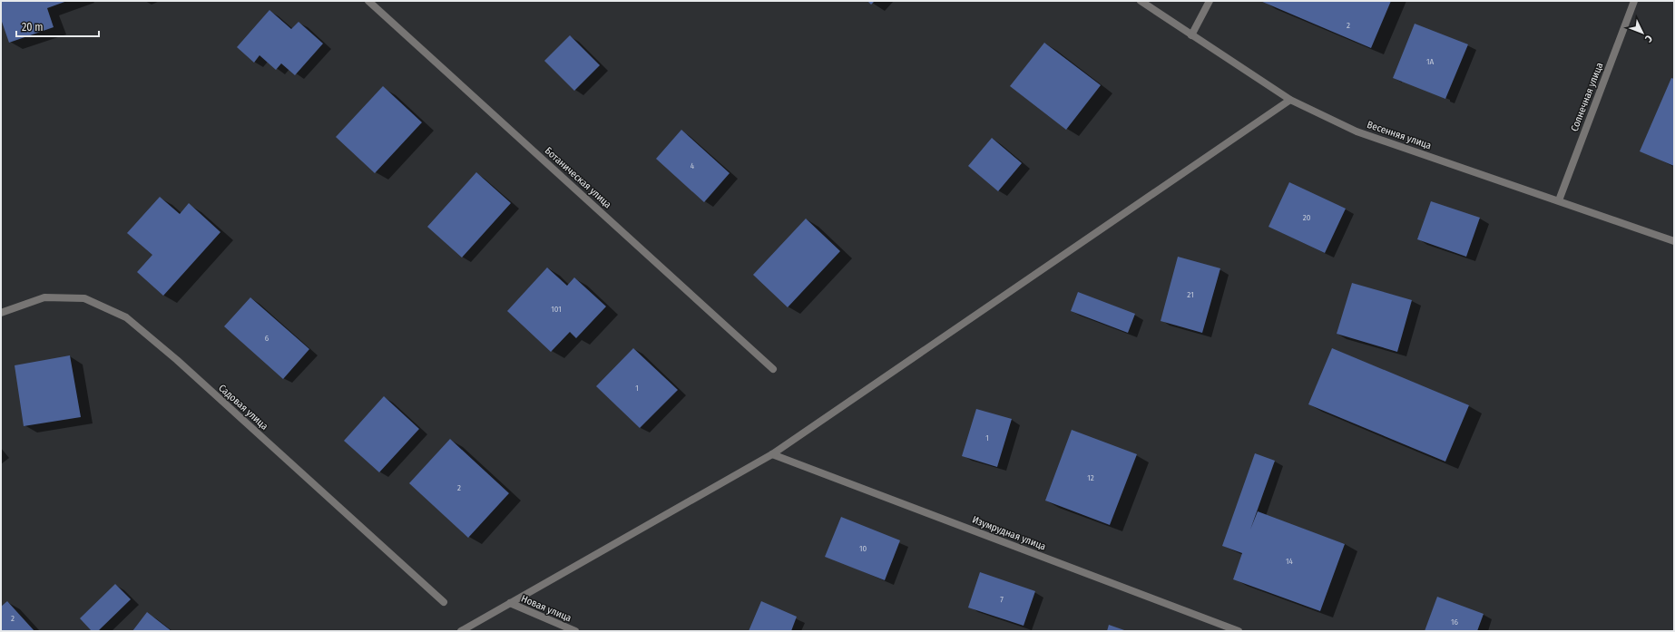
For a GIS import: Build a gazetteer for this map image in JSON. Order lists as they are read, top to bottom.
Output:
{
  "streets": {
    "street": [
      "Солнечная улица",
      "Весенняя улица",
      "Ботаническая улица",
      "Садовая улица",
      "Изумрудная улица",
      "Новая улица"
    ]
  },
  "crossings": [
    ["Солнечная улица", "Весенняя улица"]
  ],
  "house_numbers": [
    "2",
    "1А",
    "4",
    "20",
    "21",
    "101",
    "6",
    "1",
    "1",
    "12",
    "2",
    "10",
    "14",
    "7",
    "2",
    "16"
  ],
  "scale_bar": "20 m",
  "north": "bottom right"
}
